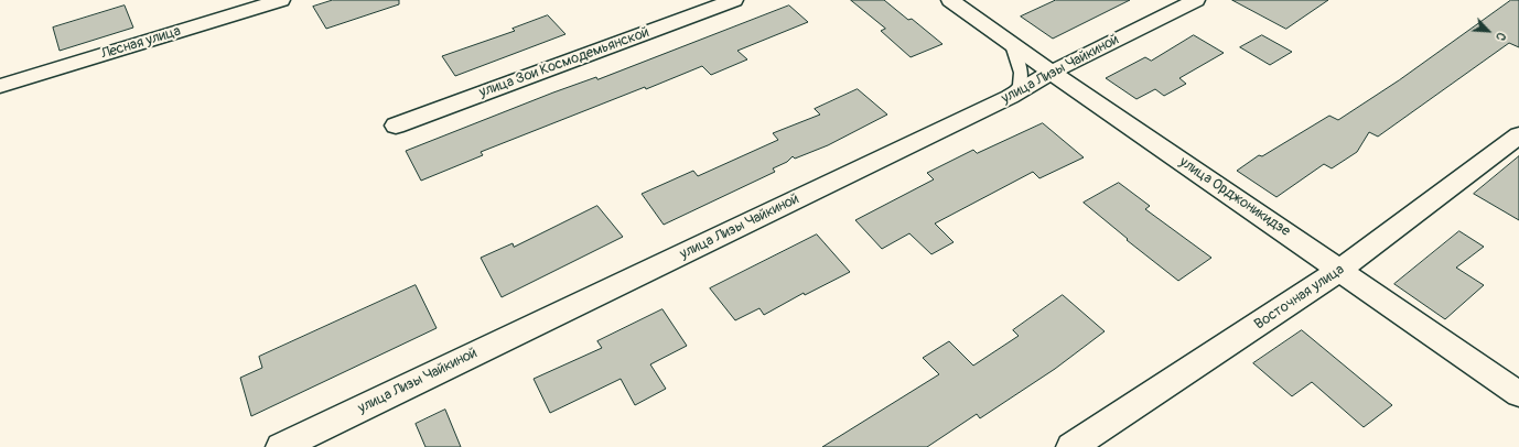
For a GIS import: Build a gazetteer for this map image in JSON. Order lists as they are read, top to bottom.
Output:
{
  "streets": {
    "street": [
      "Лесная улица",
      "улица Зои Космодемьянской",
      "улица Лизы Чайкиной",
      "улица Орджоникидзе",
      "Восточная улица"
    ]
  },
  "crossings": [
    ["улица Лизы Чайкиной", "улица Орджоникидзе"],
    ["улица Орджоникидзе", "Восточная улица"]
  ],
  "north": "bottom right"
}
